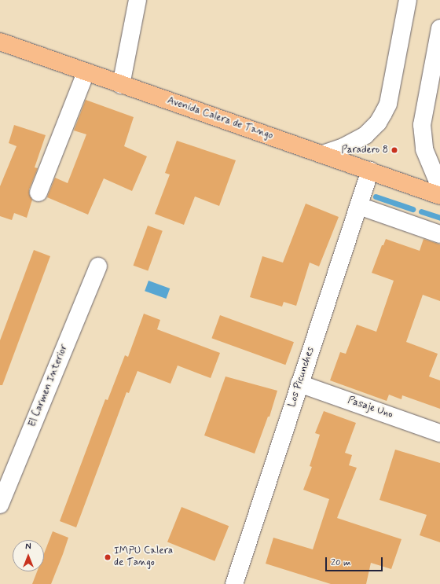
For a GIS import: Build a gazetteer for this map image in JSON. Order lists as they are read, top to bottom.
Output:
{
  "streets": {
    "main road": ["Avenida Calera de Tango"],
    "street": ["Los Picunches", "El Carmen Interior", "Pasaje Uno"]
  },
  "crossings": [
    ["Avenida Calera de Tango", "Los Picunches"],
    ["Los Picunches", "Pasaje Uno"]
  ],
  "places": ["Paradero 8", "IMPU Calera de Tango"],
  "scale_bar": "20 m",
  "north": "top"
}
